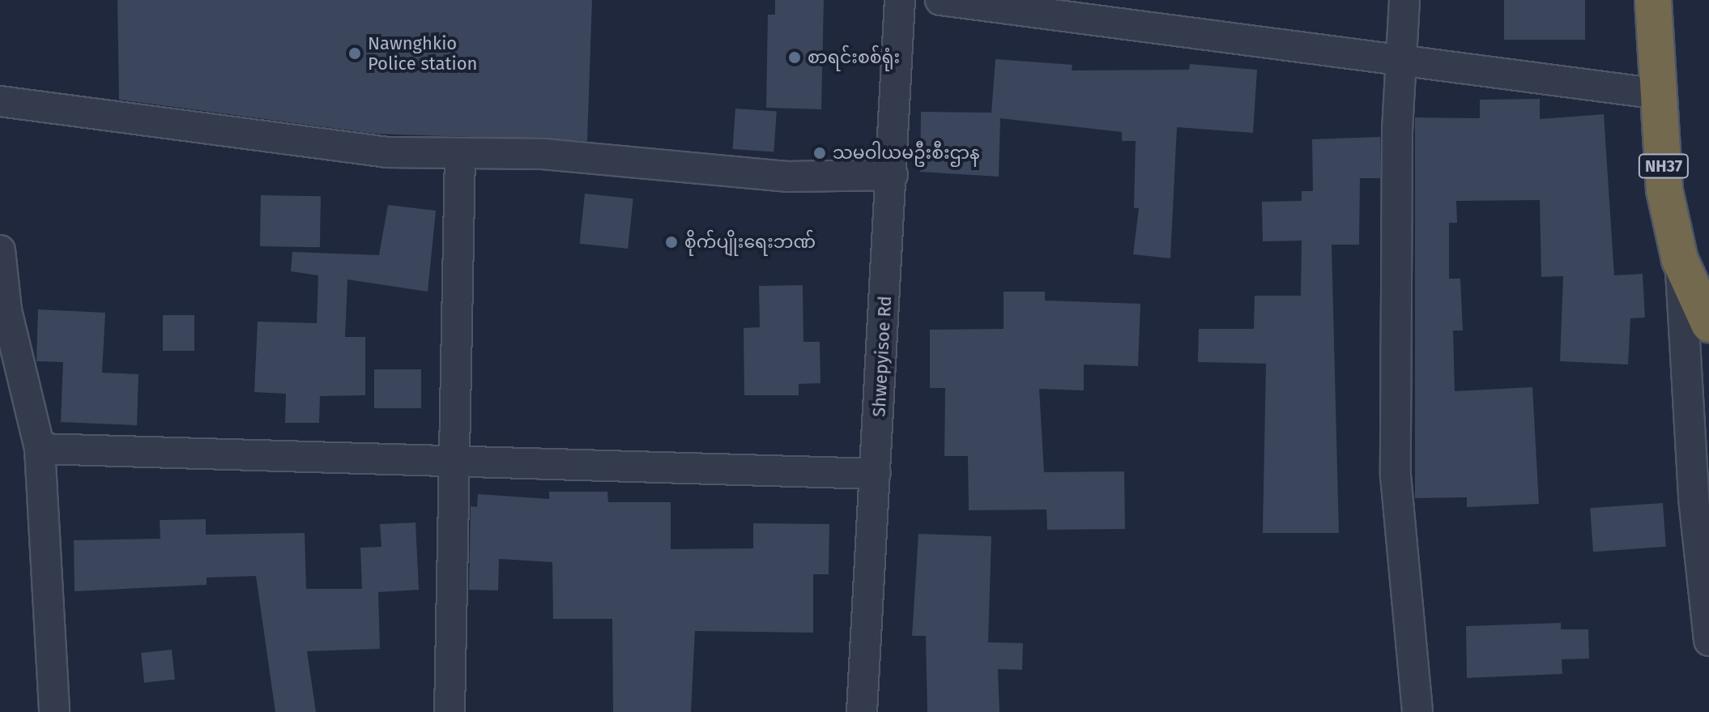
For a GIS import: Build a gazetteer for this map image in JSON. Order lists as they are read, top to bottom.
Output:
{
  "streets": {
    "highway": ["NH37"],
    "street": ["Shwepyisoe Rd"]
  },
  "places": [
    "Nawnghkio Police station",
    "စာရင်းစစ်ရုံး",
    "သမဝါယမဦးစီးဌာန",
    "စိုက်ပျိုးရေးဘဏ်"
  ]
}
